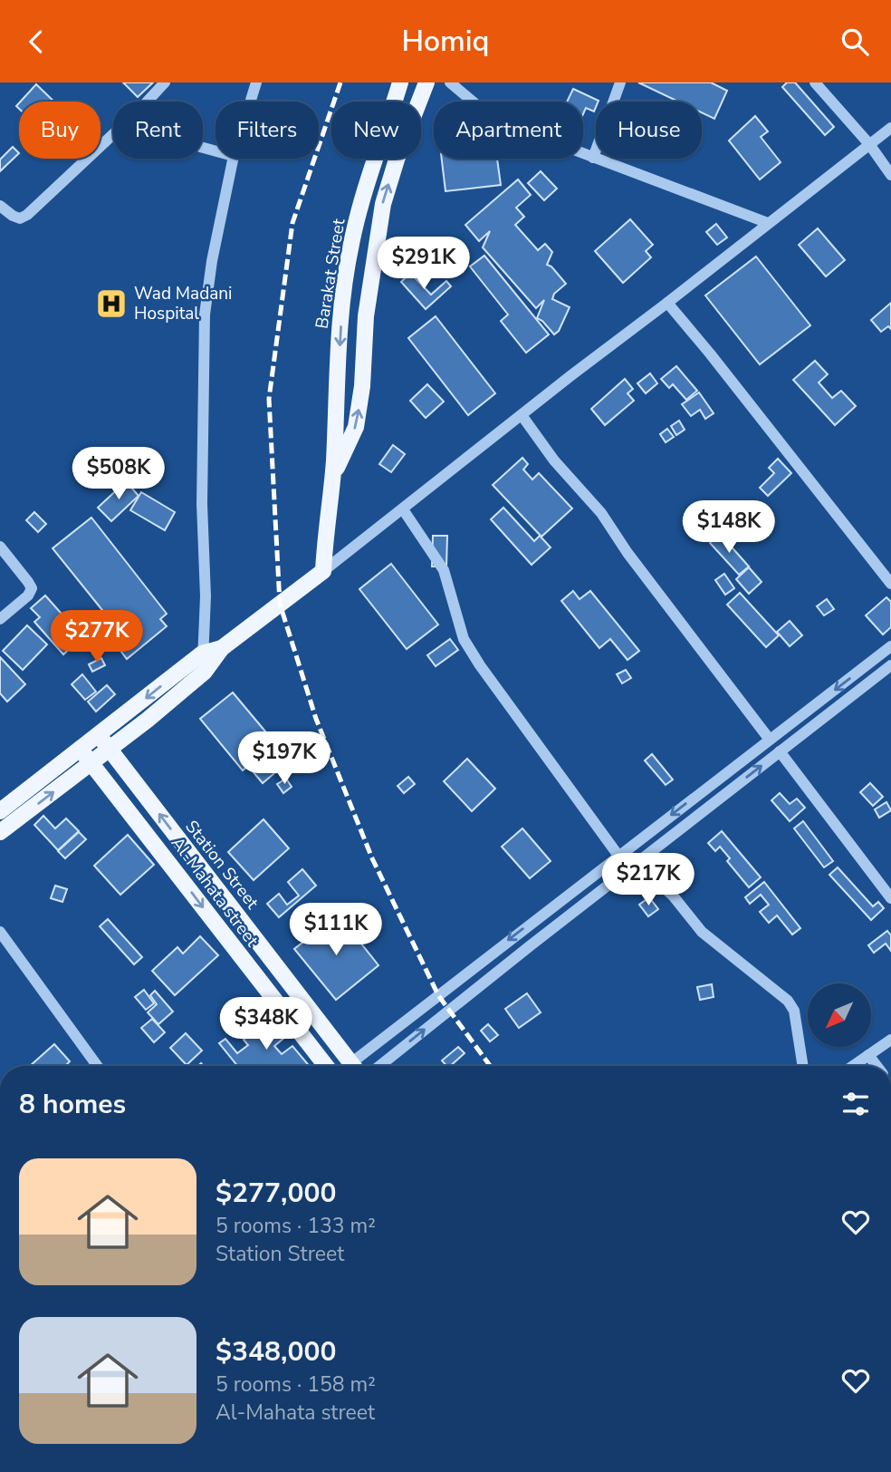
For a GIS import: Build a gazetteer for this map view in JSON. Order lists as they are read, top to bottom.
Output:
{
  "streets": {
    "main road": ["Barakat Street", "Station Street", "Al-Mahata street"]
  },
  "one_way": ["Station Street", "Al-Mahata street"],
  "places": {
    "hospital": ["Wad Madani Hospital"]
  },
  "north": "bottom left",
  "page": {
    "header": "Homiq",
    "chip": [
      "Buy",
      "Rent",
      "Filters",
      "New",
      "Apartment",
      "House"
    ],
    "price": [
      "$291K",
      "$508K",
      "$148K",
      "$277K",
      "$197K",
      "$217K",
      "$111K",
      "$348K"
    ],
    "heading": "8 homes",
    "list": [
      {
        "name": "$277,000",
        "note": "5 rooms · 133 m² · Station Street"
      },
      {
        "name": "$348,000",
        "note": "5 rooms · 158 m² · Al-Mahata street"
      }
    ]
  }
}
